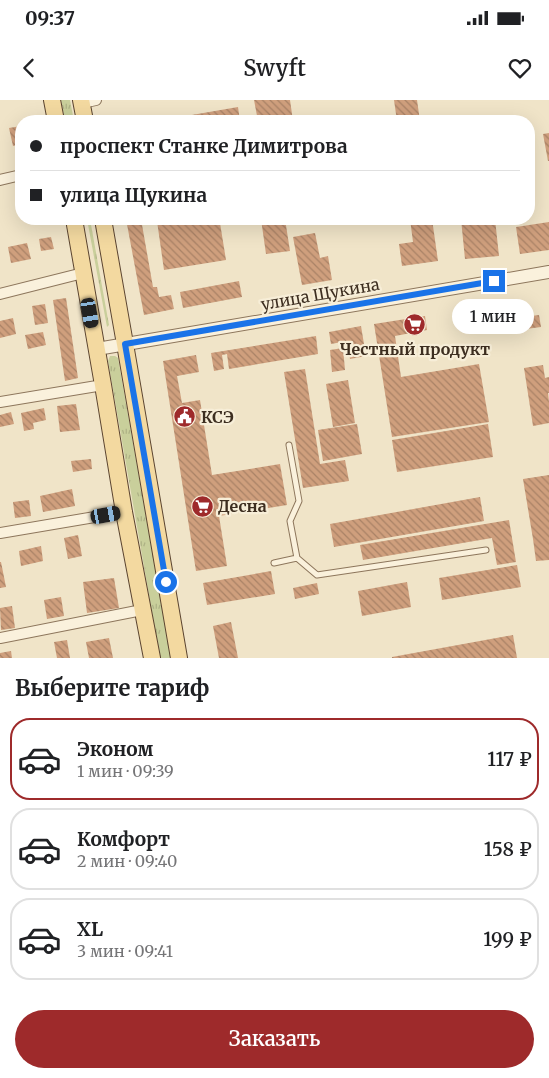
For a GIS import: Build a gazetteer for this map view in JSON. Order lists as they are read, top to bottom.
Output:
{
  "streets": {
    "street": ["улица Щукина"]
  },
  "places": {
    "supermarket": ["Честный продукт", "Десна"],
    "public building": ["КСЭ"]
  },
  "page": {
    "status": "09:37",
    "header": "Swyft",
    "banner": ["проспект Станке Димитрова", "улица Щукина"],
    "bubble": "1 мин",
    "heading": "Выберите тариф",
    "list": [
      {
        "name": "Эконом",
        "note": "1 мин · 09:39",
        "value": "117 ₽"
      },
      {
        "name": "Комфорт",
        "note": "2 мин · 09:40",
        "value": "158 ₽"
      },
      {
        "name": "XL",
        "note": "3 мин · 09:41",
        "value": "199 ₽"
      }
    ],
    "buttons": "Заказать"
  }
}
